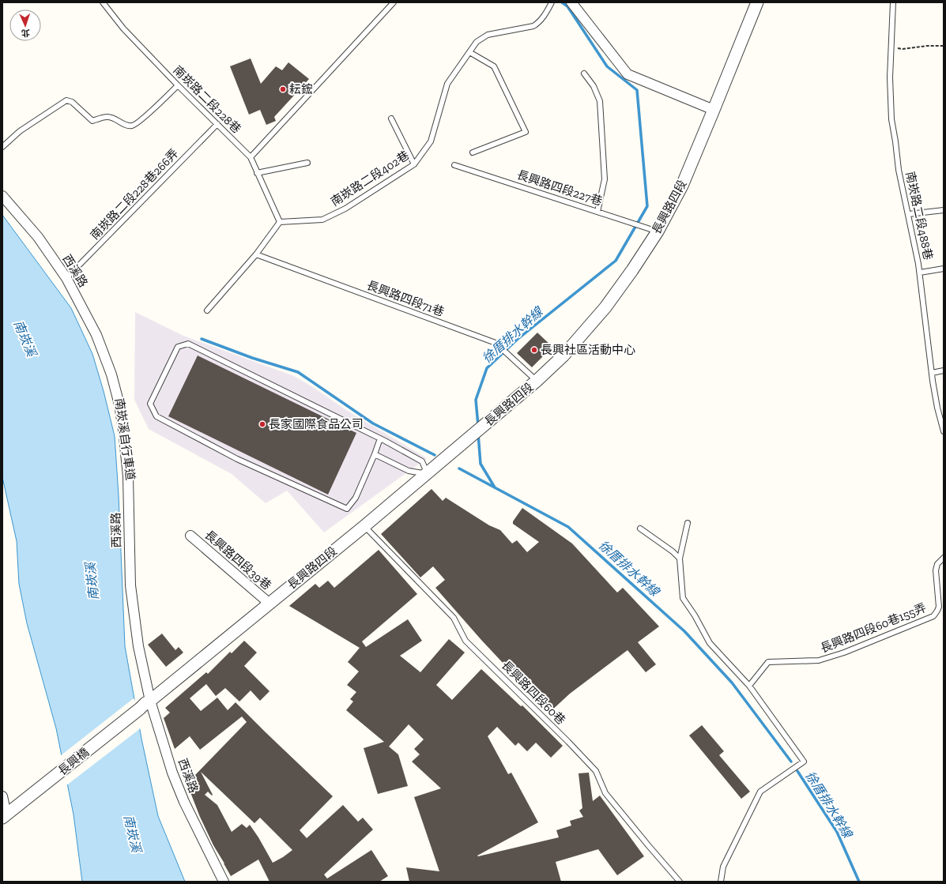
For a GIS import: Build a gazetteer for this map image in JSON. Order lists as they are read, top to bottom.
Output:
{
  "streets": {
    "street": [
      "長興路四段",
      "西溪路",
      "長興路四段39巷",
      "長興橋"
    ],
    "lane": [
      "南崁路二段228巷",
      "南崁路二段402巷",
      "長興路四段227巷",
      "南崁路二段228巷266弄",
      "南崁路二段488巷",
      "長興路四段71巷",
      "長興路四段60巷155弄",
      "長興路四段60巷"
    ]
  },
  "crossings": [
    ["南崁路二段228巷", "南崁路二段402巷"],
    ["南崁路二段228巷", "南崁路二段228巷266弄"],
    ["長興路四段227巷", "長興路四段"],
    ["南崁路二段228巷266弄", "西溪路"],
    ["長興路四段", "西溪路"],
    ["長興路四段", "長興路四段71巷"],
    ["長興路四段", "長興路四段39巷"],
    ["長興路四段", "長興路四段60巷"],
    ["長興路四段", "長興橋"]
  ],
  "water": ["徐厝排水幹線", "南崁溪"],
  "places": ["耘鋐", "長興社區活動中心", "長家國際食品公司"],
  "north": "bottom"
}
